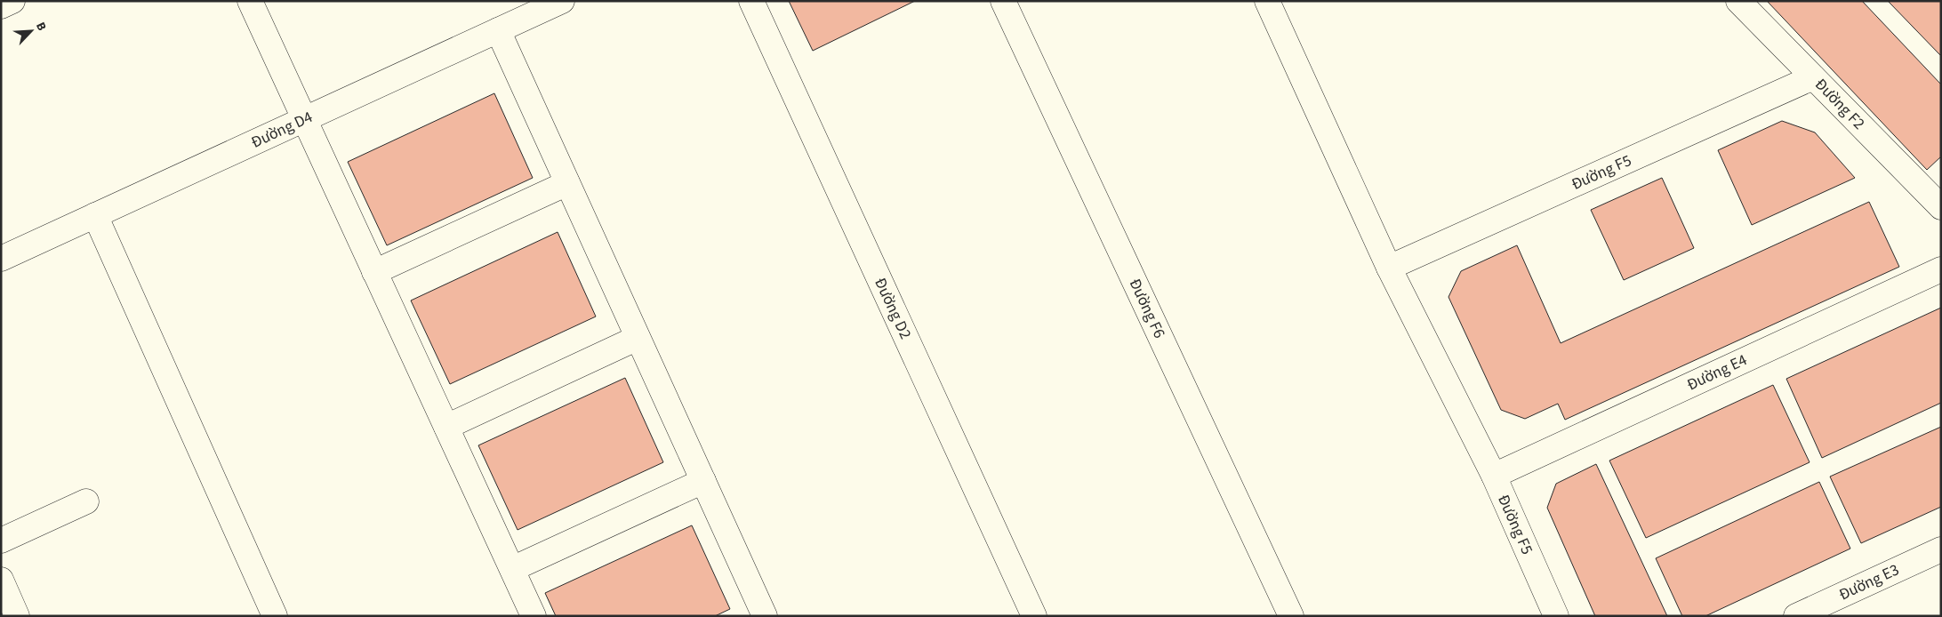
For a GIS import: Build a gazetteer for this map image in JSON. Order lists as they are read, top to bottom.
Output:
{
  "streets": {
    "street": [
      "Đường F2",
      "Đường D4",
      "Đường F5",
      "Đường D2",
      "Đường F6",
      "Đường E4",
      "Đường E3"
    ]
  },
  "crossings": [
    ["Đường F2", "Đường F5"],
    ["Đường F5", "Đường E4"]
  ],
  "north": "top right"
}
